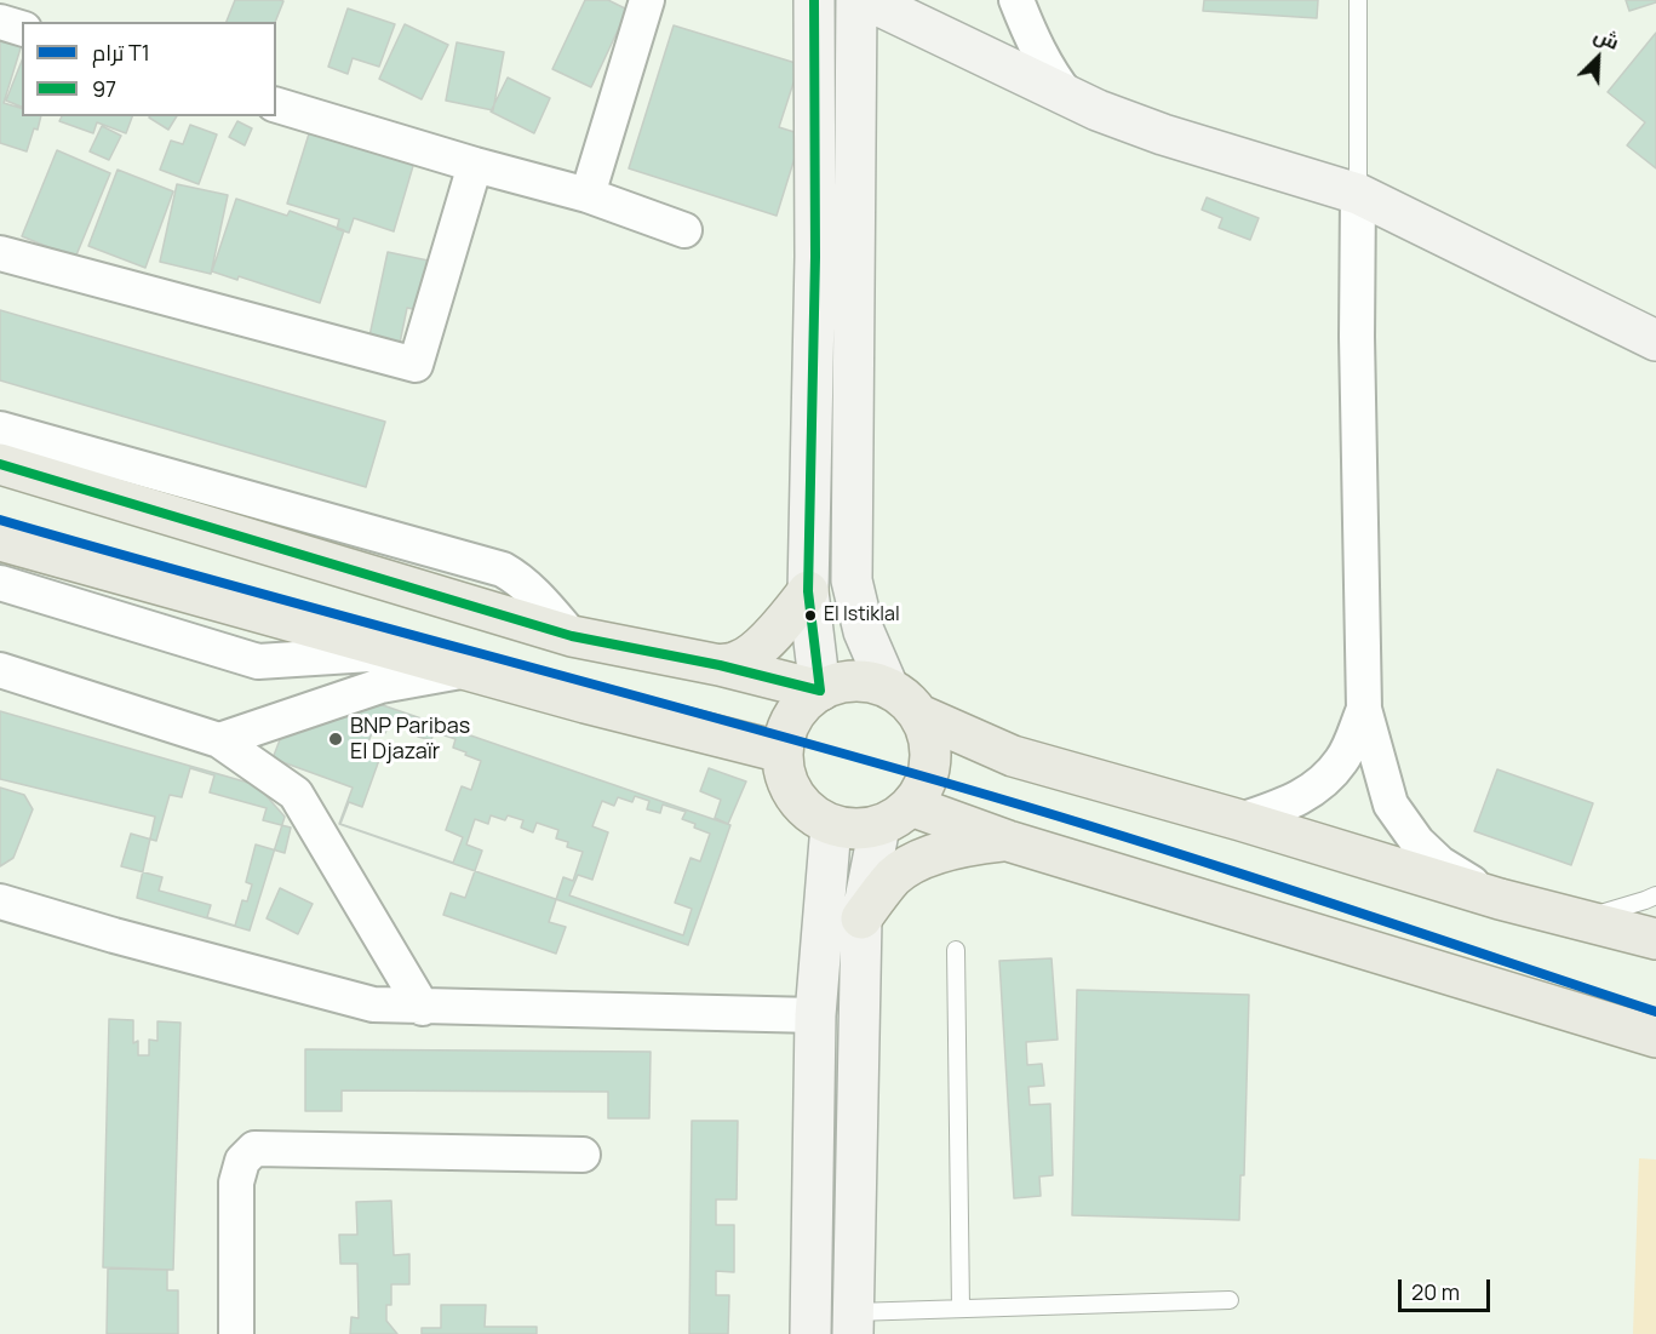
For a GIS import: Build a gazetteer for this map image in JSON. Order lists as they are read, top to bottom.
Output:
{
  "places": ["El Istiklal", "BNP Paribas El Djazaïr"],
  "lines": ["transit line 97", "tram line T1"],
  "legend": ["ترام T1", "97"],
  "scale_bar": "20 m",
  "north": "top right"
}
